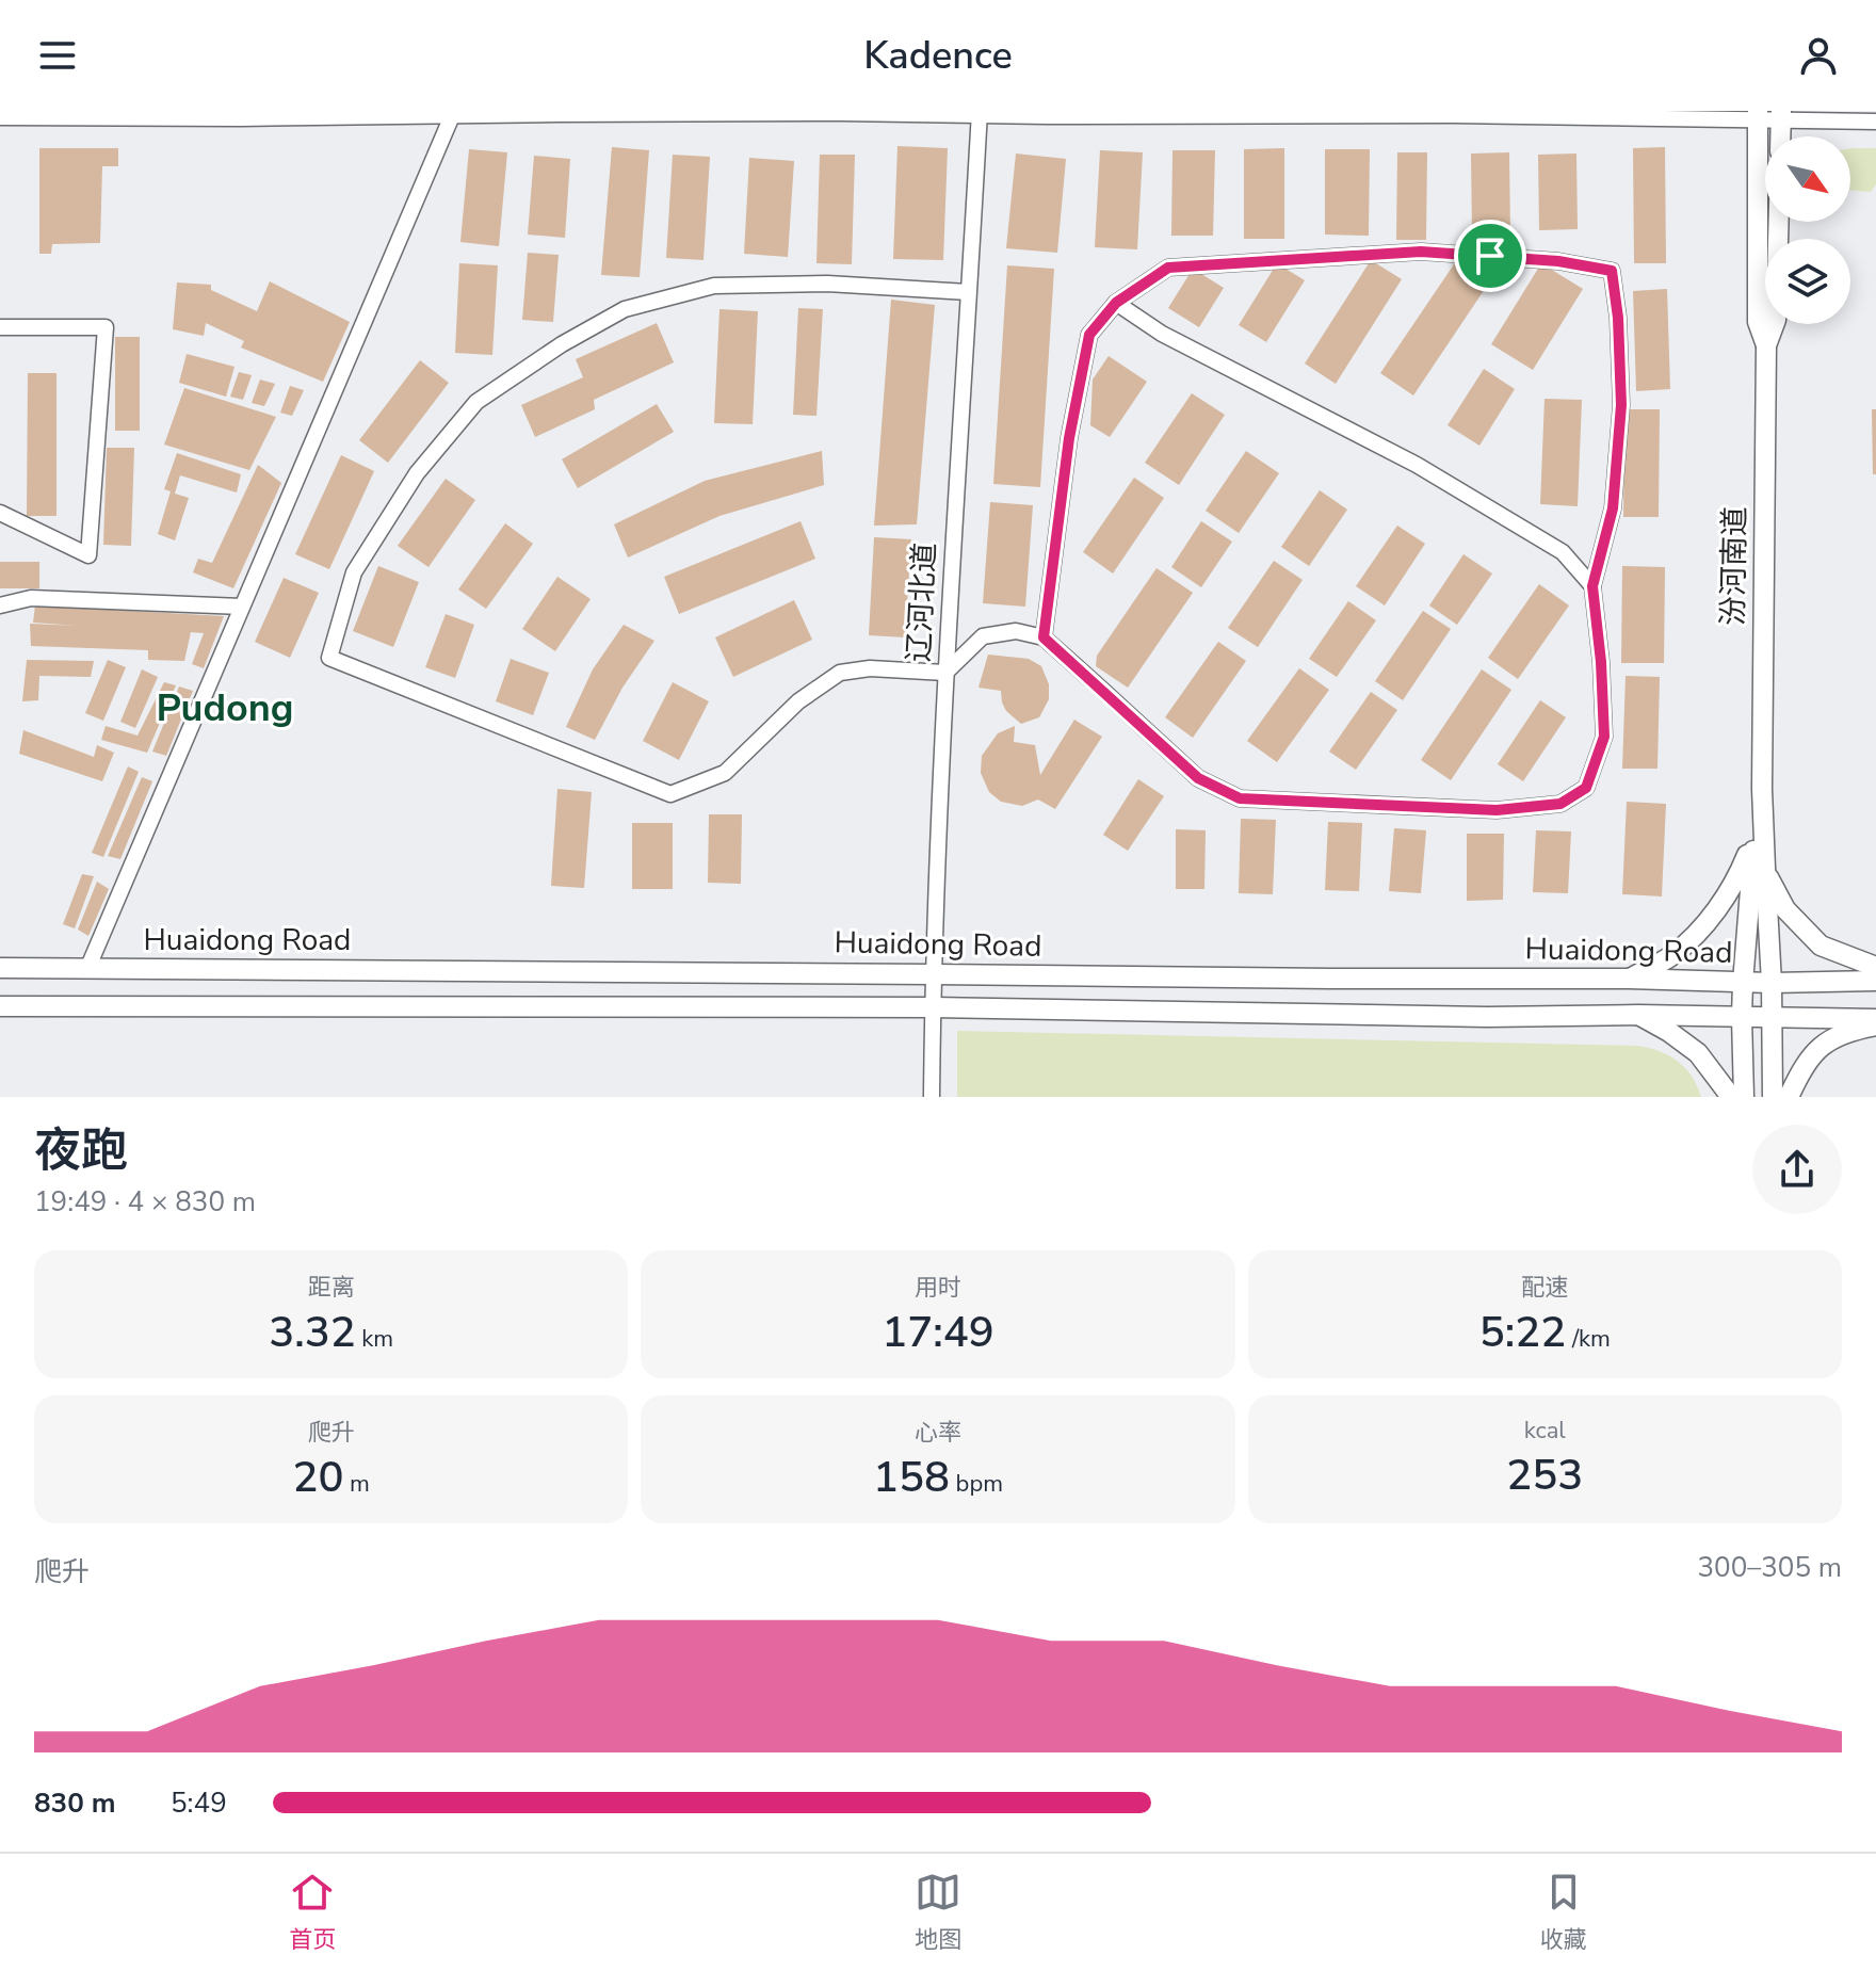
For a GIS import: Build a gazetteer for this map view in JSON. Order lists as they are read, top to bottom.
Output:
{
  "streets": {
    "main road": ["汾河南道", "Huaidong Road"],
    "street": ["辽河北道"]
  },
  "crossings": [
    ["汾河南道", "Huaidong Road"],
    ["辽河北道", "Huaidong Road"]
  ],
  "districts": ["Pudong"],
  "north": "bottom right",
  "page": {
    "header": "Kadence",
    "heading": ["夜跑", "19:49 · 4 × 830 m"],
    "stats": [
      ["距离", "3.32 km"],
      ["用时", "17:49"],
      ["配速", "5:22 /km"],
      ["爬升", "20 m"],
      ["心率", "158 bpm"],
      ["kcal", "253"]
    ],
    "chart": ["爬升", "300–305 m"],
    "list": [
      {
        "name": "830 m",
        "note": "5:49"
      }
    ],
    "tabs": ["首页", "地图", "收藏"]
  }
}
